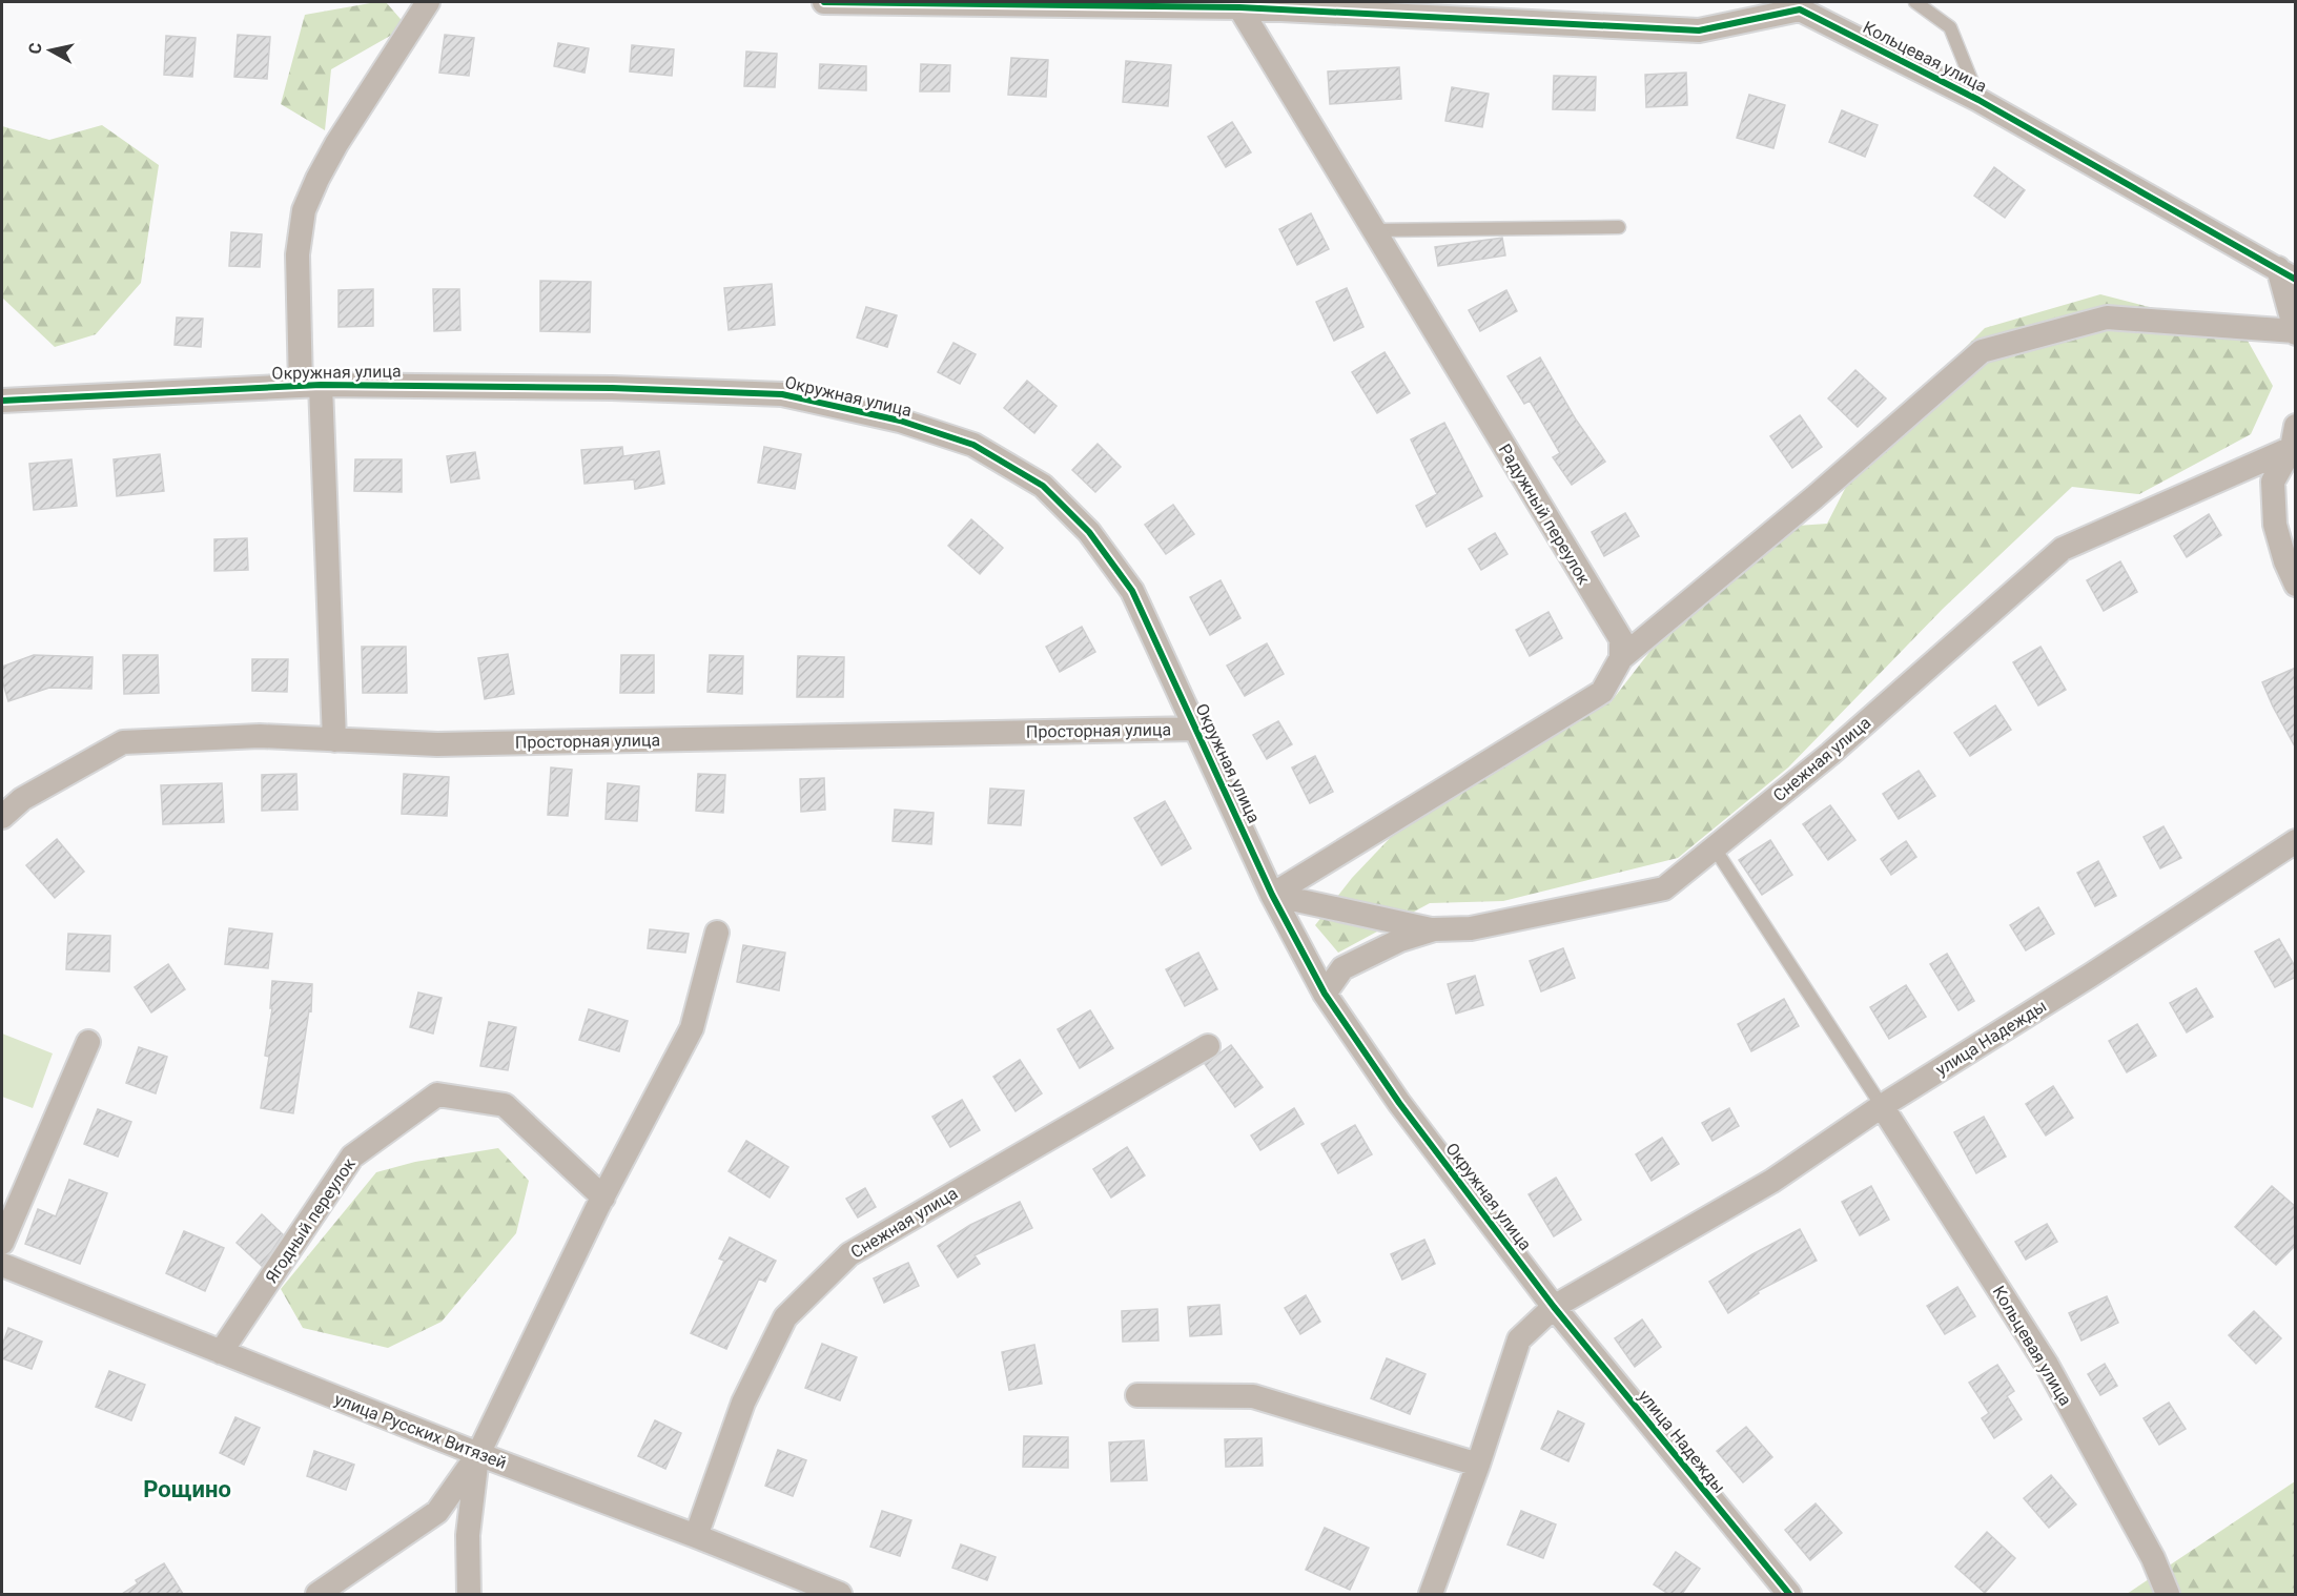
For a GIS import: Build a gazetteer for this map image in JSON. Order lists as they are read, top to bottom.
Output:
{
  "streets": {
    "street": [
      "Кольцевая улица",
      "Окружная улица",
      "Радужный переулок",
      "Просторная улица",
      "Снежная улица",
      "улица Надежды",
      "Ягодный переулок",
      "улица Русских Витязей"
    ]
  },
  "crossings": [
    ["Кольцевая улица", "Радужный переулок"],
    ["Кольцевая улица", "улица Надежды"],
    ["Окружная улица", "Просторная улица"],
    ["Окружная улица", "Снежная улица"],
    ["Окружная улица", "улица Надежды"],
    ["Снежная улица", "улица Русских Витязей"],
    ["Ягодный переулок", "улица Русских Витязей"]
  ],
  "districts": ["Рощино"],
  "north": "left"
}
